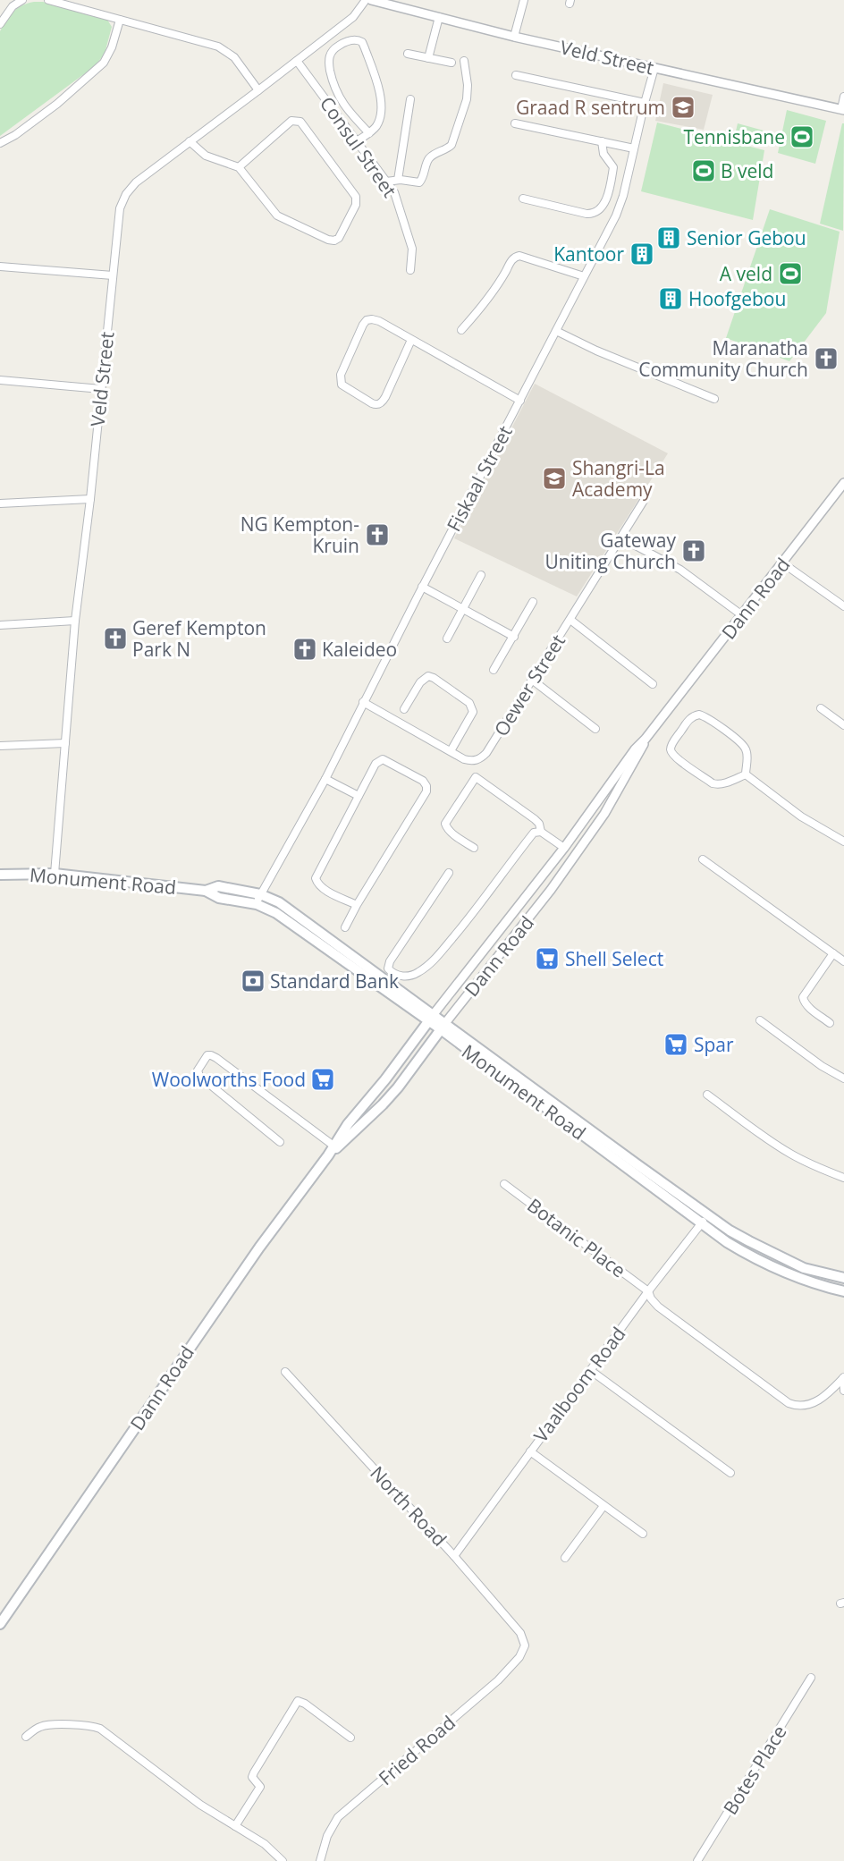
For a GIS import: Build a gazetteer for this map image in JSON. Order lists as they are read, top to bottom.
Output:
{
  "streets": {
    "main road": ["Dann Road", "Monument Road"],
    "street": [
      "Veld Street",
      "Consul Street",
      "Fiskaal Street",
      "Oewer Street",
      "Botanic Place",
      "Vaalboom Road",
      "North Road",
      "Fried Road",
      "Botes Place"
    ]
  },
  "crossings": [
    ["Veld Street", "Consul Street"],
    ["Veld Street", "Fiskaal Street"],
    ["Veld Street", "Monument Road"],
    ["Fiskaal Street", "Oewer Street"],
    ["Fiskaal Street", "Monument Road"],
    ["Dann Road", "Monument Road"],
    ["Monument Road", "Vaalboom Road"],
    ["Botanic Place", "Vaalboom Road"],
    ["Vaalboom Road", "North Road"],
    ["North Road", "Fried Road"]
  ],
  "places": {
    "school or university": ["Graad R sentrum", "Shangri-La Academy"],
    "sports": ["Tennisbane", "B veld", "A veld"],
    "building": ["Senior Gebou", "Kantoor", "Hoofgebou"],
    "church": [
      "Maranatha Community Church",
      "NG Kempton- Kruin",
      "Gateway Uniting Church",
      "Geref Kempton Park N",
      "Kaleideo"
    ],
    "supermarket": ["Shell Select", "Spar", "Woolworths Food"],
    "bank": ["Standard Bank"]
  }
}
